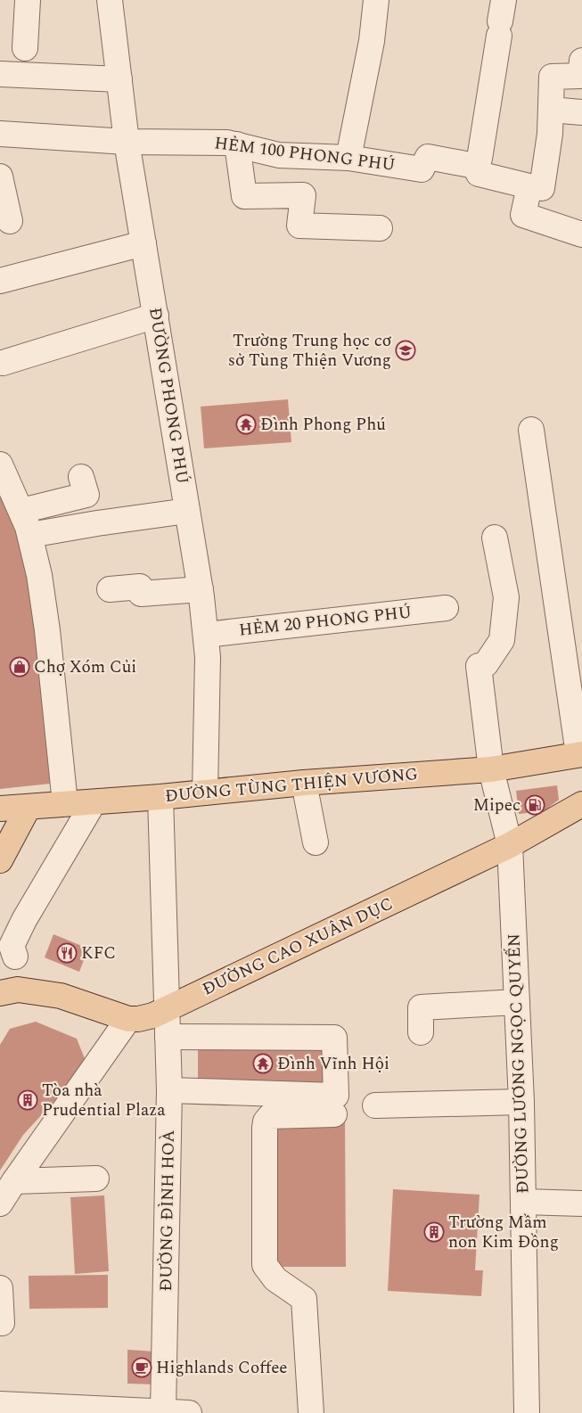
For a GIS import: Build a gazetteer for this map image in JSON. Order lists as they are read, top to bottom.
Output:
{
  "streets": {
    "main road": ["ĐƯỜNG TÙNG THIỆN VƯƠNG", "ĐƯỜNG CAO XUÂN DỤC"],
    "street": [
      "HẺM 100 PHONG PHÚ",
      "ĐƯỜNG PHONG PHÚ",
      "HẺM 20 PHONG PHÚ",
      "ĐƯỜNG LƯƠNG NGỌC QUYẾN",
      "ĐƯỜNG ĐÌNH HOÀ"
    ]
  },
  "crossings": [
    ["HẺM 100 PHONG PHÚ", "ĐƯỜNG PHONG PHÚ"],
    ["ĐƯỜNG PHONG PHÚ", "HẺM 20 PHONG PHÚ"],
    ["ĐƯỜNG PHONG PHÚ", "ĐƯỜNG TÙNG THIỆN VƯƠNG"],
    ["ĐƯỜNG TÙNG THIỆN VƯƠNG", "ĐƯỜNG LƯƠNG NGỌC QUYẾN"],
    ["ĐƯỜNG TÙNG THIỆN VƯƠNG", "ĐƯỜNG ĐÌNH HOÀ"],
    ["ĐƯỜNG CAO XUÂN DỤC", "ĐƯỜNG LƯƠNG NGỌC QUYẾN"],
    ["ĐƯỜNG CAO XUÂN DỤC", "ĐƯỜNG ĐÌNH HOÀ"]
  ],
  "places": {
    "school or university": ["Trường Trung học cơ sở Tùng Thiện Vương"],
    "temple": ["Đình Phong Phú", "Đình Vĩnh Hội"],
    "shop": ["Chợ Xóm Củi"],
    "fuel station": ["Mipec"],
    "restaurant": ["KFC"],
    "building": ["Tòa nhà Prudential Plaza", "Trường Mầm non Kim Đồng"],
    "cafe": ["Highlands Coffee"]
  }
}
